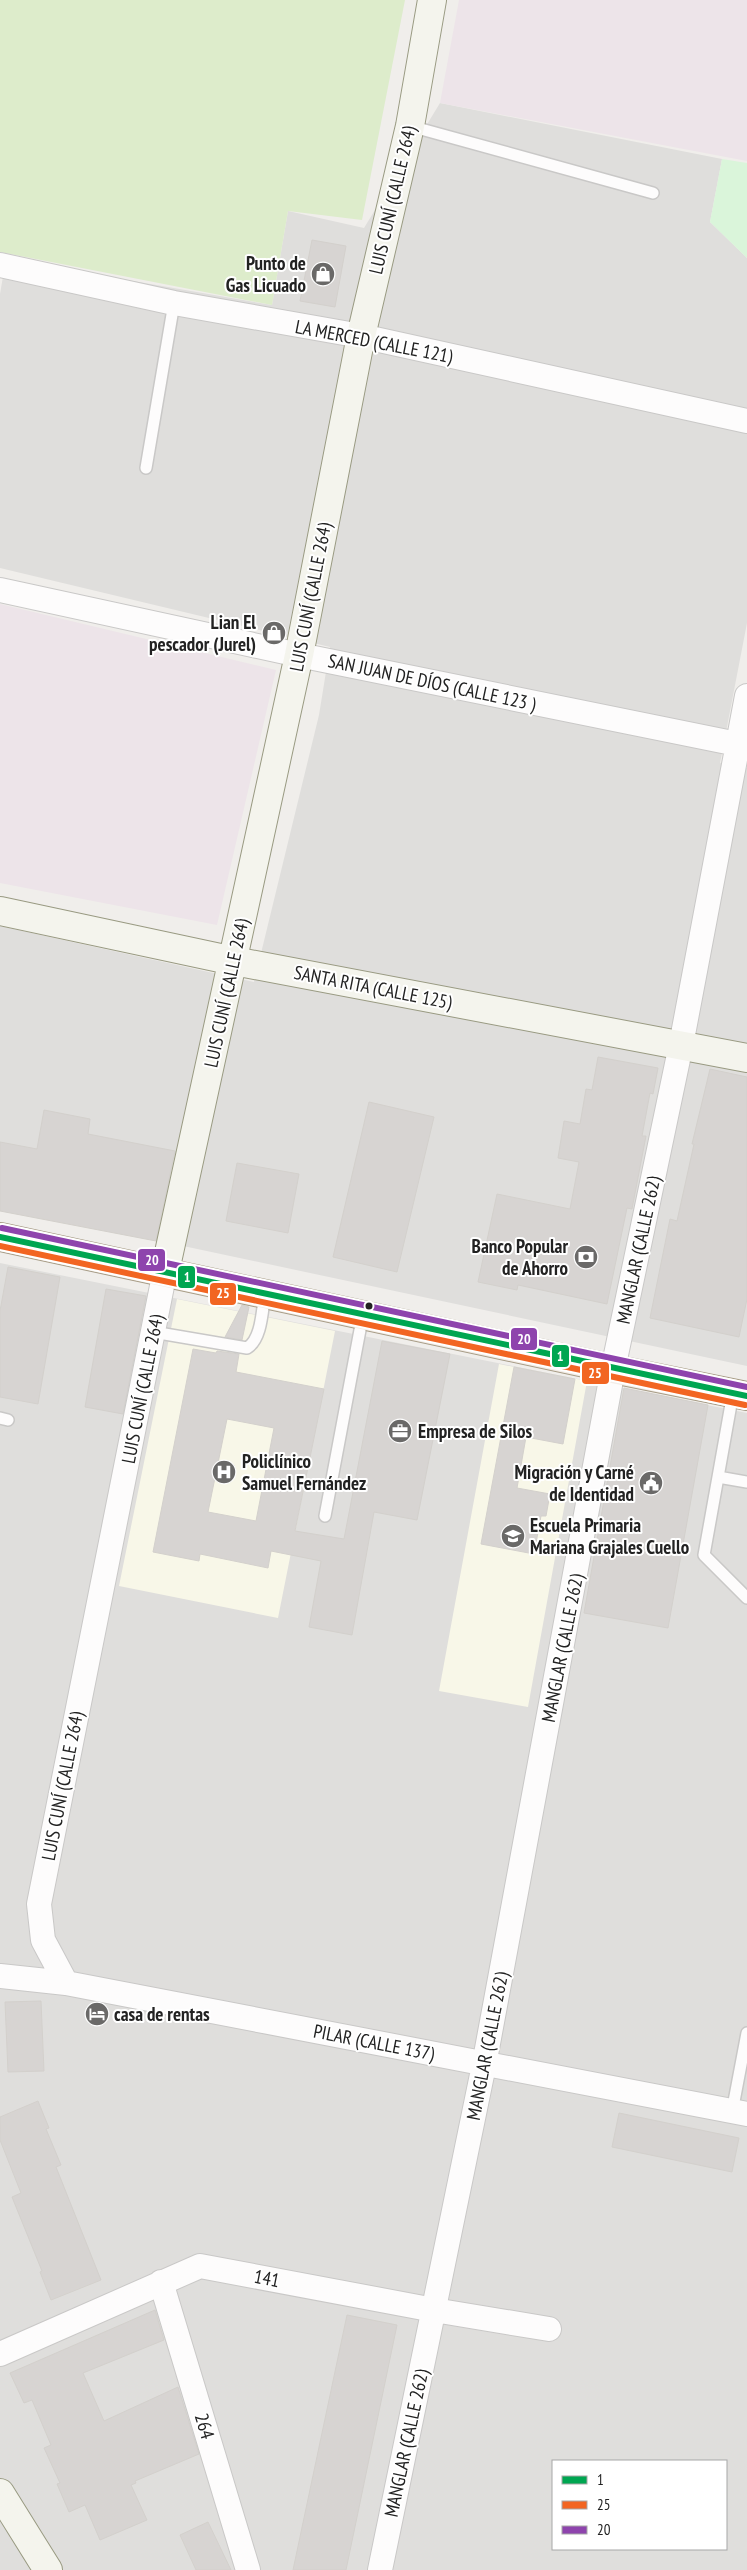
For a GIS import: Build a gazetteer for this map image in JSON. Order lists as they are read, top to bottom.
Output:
{
  "streets": {
    "street": [
      "LUIS CUNÍ (CALLE 264)",
      "LA MERCED (CALLE 121)",
      "SAN JUAN DE DÍOS (CALLE 123 )",
      "SANTA RITA (CALLE 125)",
      "MANGLAR (CALLE 262)",
      "PILAR (CALLE 137)",
      "141",
      "264"
    ]
  },
  "crossings": [
    ["LUIS CUNÍ (CALLE 264)", "LA MERCED (CALLE 121)"],
    ["LUIS CUNÍ (CALLE 264)", "SAN JUAN DE DÍOS (CALLE 123 )"],
    ["LUIS CUNÍ (CALLE 264)", "SANTA RITA (CALLE 125)"],
    ["LUIS CUNÍ (CALLE 264)", "PILAR (CALLE 137)"],
    ["SAN JUAN DE DÍOS (CALLE 123 )", "MANGLAR (CALLE 262)"],
    ["SANTA RITA (CALLE 125)", "MANGLAR (CALLE 262)"],
    ["MANGLAR (CALLE 262)", "PILAR (CALLE 137)"],
    ["MANGLAR (CALLE 262)", "141"],
    ["141", "264"]
  ],
  "places": {
    "shop": ["Punto de Gas Licuado", "Lian El pescador (Jurel)"],
    "bank": ["Banco Popular de Ahorro"],
    "office": ["Empresa de Silos"],
    "hospital": ["Policlínico Samuel Fernández"],
    "public building": ["Migración y Carné de Identidad"],
    "school or university": ["Escuela Primaria Mariana Grajales Cuello"],
    "hotel": ["casa de rentas"]
  },
  "lines": ["transit line 20", "transit line 1", "transit line 25"],
  "legend": ["1", "25", "20"]
}
